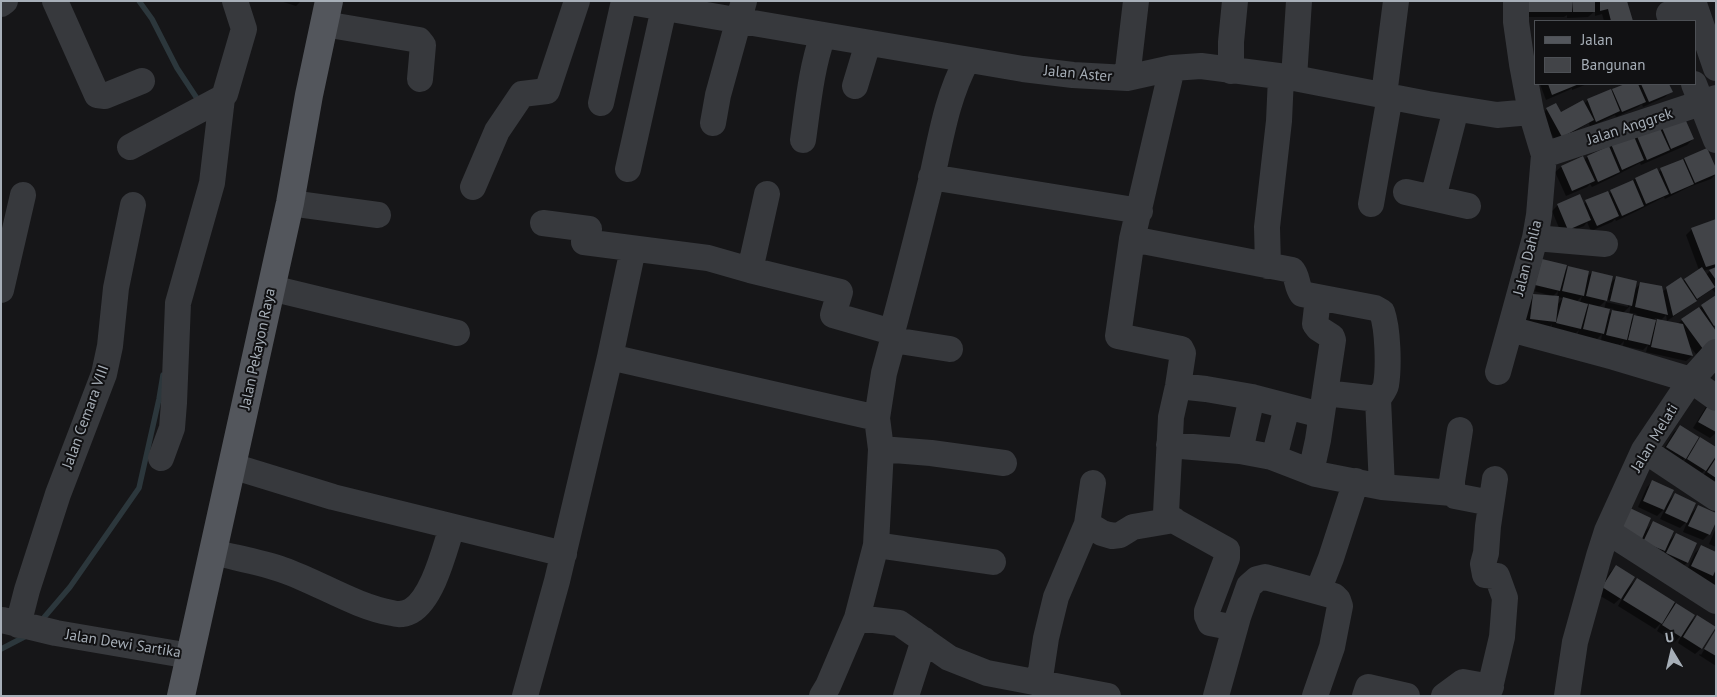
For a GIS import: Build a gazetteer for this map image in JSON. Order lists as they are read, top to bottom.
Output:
{
  "streets": {
    "main road": ["Jalan Pekayon Raya"],
    "street": [
      "Jalan Aster",
      "Jalan Anggrek",
      "Jalan Dahlia",
      "Jalan Cemara VIII",
      "Jalan Melati",
      "Jalan Dewi Sartika"
    ]
  },
  "crossings": [
    ["Jalan Aster", "Jalan Dahlia"],
    ["Jalan Anggrek", "Jalan Dahlia"],
    ["Jalan Pekayon Raya", "Jalan Dewi Sartika"],
    ["Jalan Cemara VIII", "Jalan Dewi Sartika"]
  ],
  "legend": ["Jalan", "Bangunan"],
  "north": "top"
}
